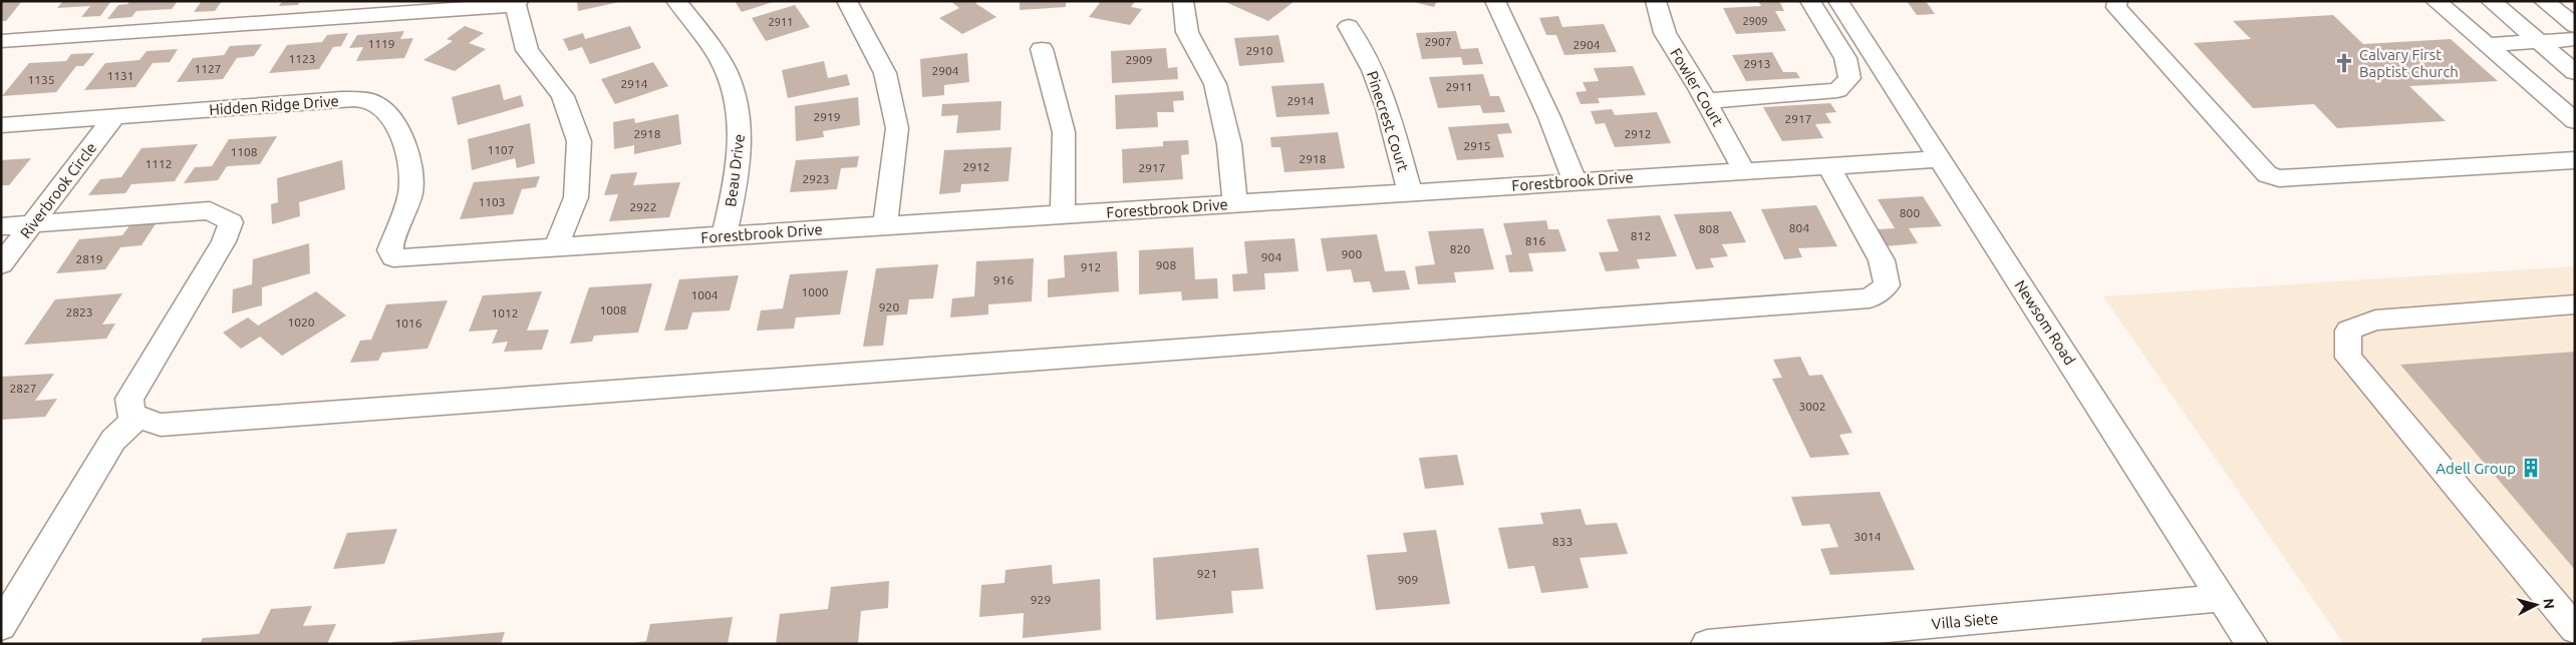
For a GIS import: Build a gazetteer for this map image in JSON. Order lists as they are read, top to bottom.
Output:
{
  "streets": {
    "street": [
      "Fowler Court",
      "Hidden Ridge Drive",
      "Pinecrest Court",
      "Beau Drive",
      "Forestbrook Drive",
      "Riverbrook Circle",
      "Newsom Road",
      "Villa Siete"
    ]
  },
  "crossings": [
    ["Fowler Court", "Forestbrook Drive"],
    ["Hidden Ridge Drive", "Forestbrook Drive"],
    ["Hidden Ridge Drive", "Riverbrook Circle"],
    ["Pinecrest Court", "Forestbrook Drive"],
    ["Beau Drive", "Forestbrook Drive"],
    ["Forestbrook Drive", "Newsom Road"],
    ["Newsom Road", "Villa Siete"]
  ],
  "places": {
    "church": ["Calvary First Baptist Church"],
    "building": ["Adell Group"]
  },
  "house_numbers": [
    "2909",
    "2911",
    "2907",
    "1119",
    "2904",
    "2910",
    "1123",
    "2909",
    "2913",
    "1127",
    "2904",
    "1131",
    "1135",
    "2914",
    "2911",
    "2914",
    "2919",
    "2917",
    "2918",
    "2912",
    "2915",
    "1107",
    "1108",
    "2918",
    "1112",
    "2912",
    "2917",
    "2923",
    "1103",
    "2922",
    "800",
    "804",
    "808",
    "812",
    "816",
    "820",
    "900",
    "904",
    "2819",
    "908",
    "912",
    "916",
    "1000",
    "1004",
    "920",
    "1008",
    "2823",
    "1012",
    "1020",
    "1016",
    "2827",
    "3002",
    "3014",
    "833",
    "921",
    "909",
    "929"
  ],
  "north": "right"
}
